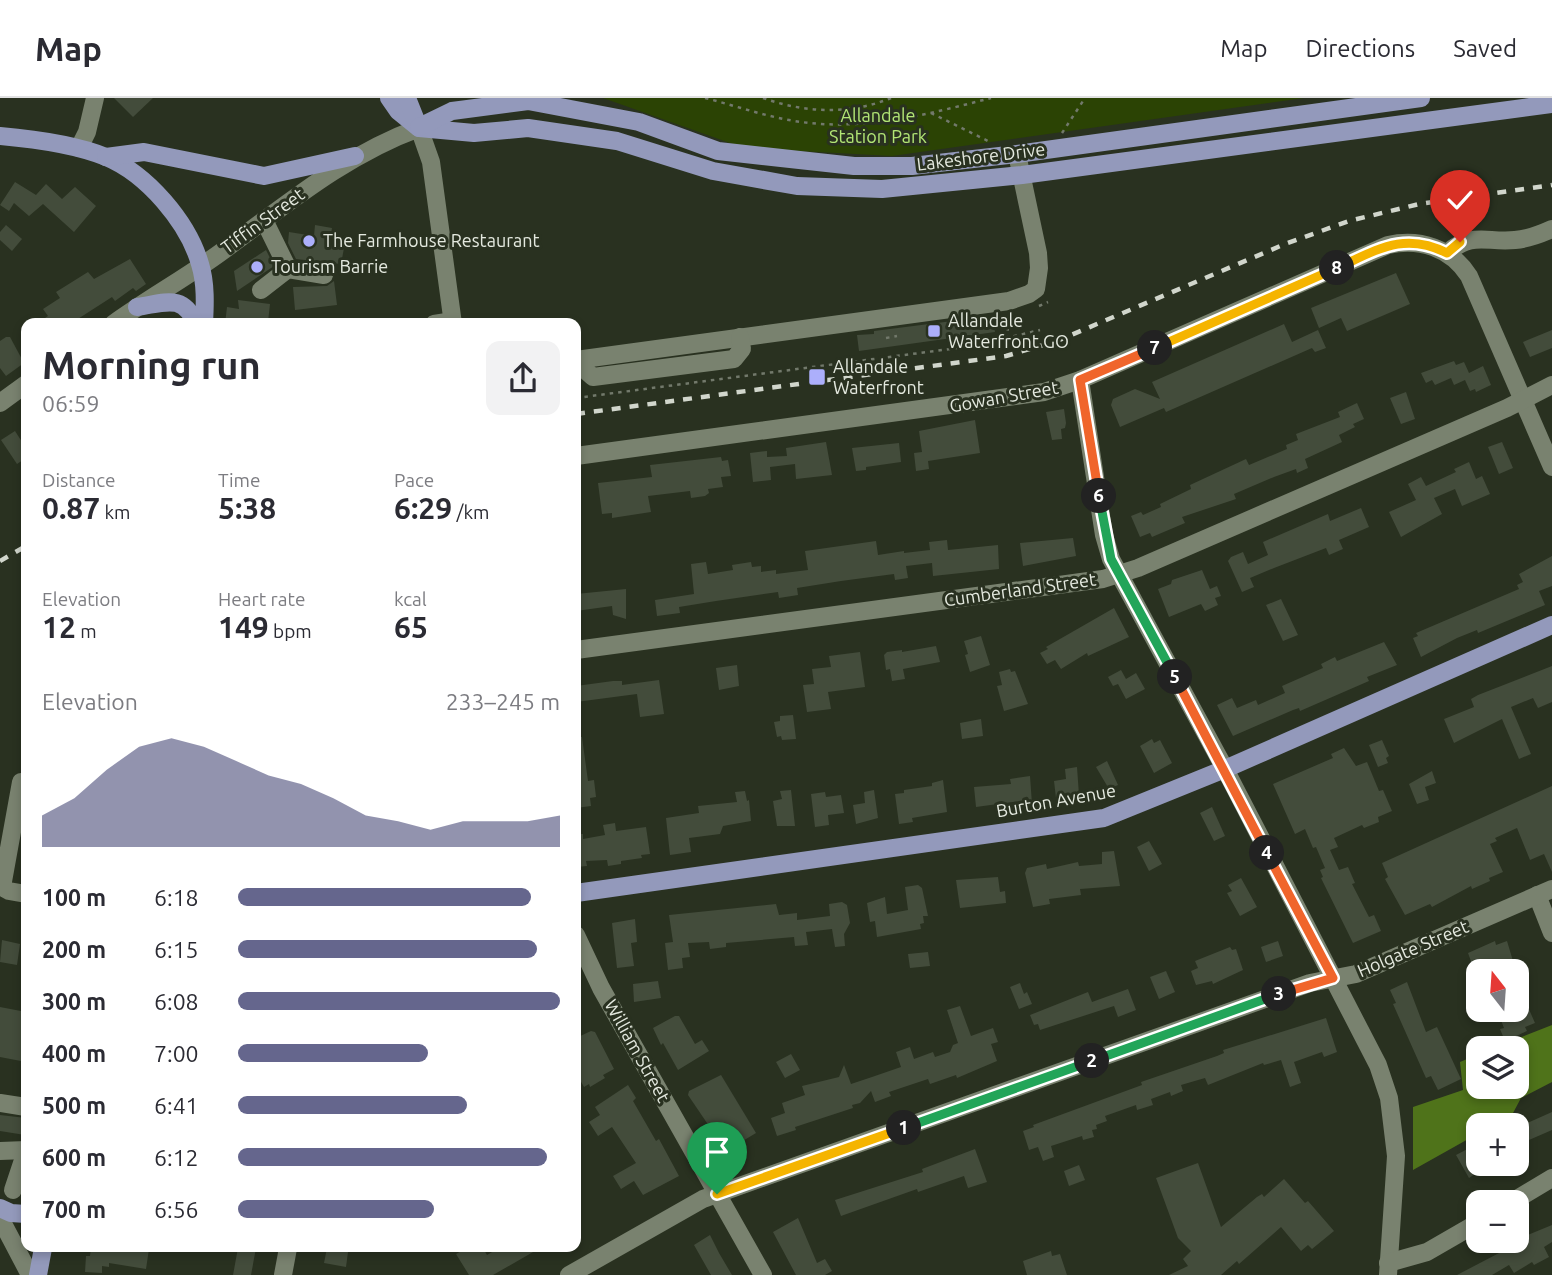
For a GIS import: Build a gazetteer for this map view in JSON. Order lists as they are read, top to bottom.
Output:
{
  "streets": {
    "main road": ["Lakeshore Drive", "Burton Avenue"],
    "street": [
      "Tiffin Street",
      "Gowan Street",
      "Cumberland Street",
      "Holgate Street",
      "William Street"
    ]
  },
  "crossings": [
    ["Lakeshore Drive", "Tiffin Street"],
    ["Gowan Street", "Cumberland Street"],
    ["Holgate Street", "William Street"]
  ],
  "parks": ["Allandale Station Park"],
  "places": {
    "other": ["The Farmhouse Restaurant", "Tourism Barrie"],
    "transit": ["Allandale Waterfront GO", "Allandale Waterfront"]
  },
  "north": "top",
  "page": {
    "header": "Map",
    "nav": ["Map", "Directions", "Saved"],
    "pins": [
      "8",
      "7",
      "6",
      "5",
      "4",
      "3",
      "2",
      "1"
    ],
    "heading": ["Morning run", "06:59"],
    "stats": [
      ["Distance", "0.87 km"],
      ["Time", "5:38"],
      ["Pace", "6:29 /km"],
      ["Elevation", "12 m"],
      ["Heart rate", "149 bpm"],
      ["kcal", "65"]
    ],
    "chart": ["Elevation", "233–245 m"],
    "list": [
      {
        "name": "100 m",
        "note": "6:18"
      },
      {
        "name": "200 m",
        "note": "6:15"
      },
      {
        "name": "300 m",
        "note": "6:08"
      },
      {
        "name": "400 m",
        "note": "7:00"
      },
      {
        "name": "500 m",
        "note": "6:41"
      },
      {
        "name": "600 m",
        "note": "6:12"
      },
      {
        "name": "700 m",
        "note": "6:56"
      }
    ],
    "map_buttons": ["+", "−"]
  }
}
